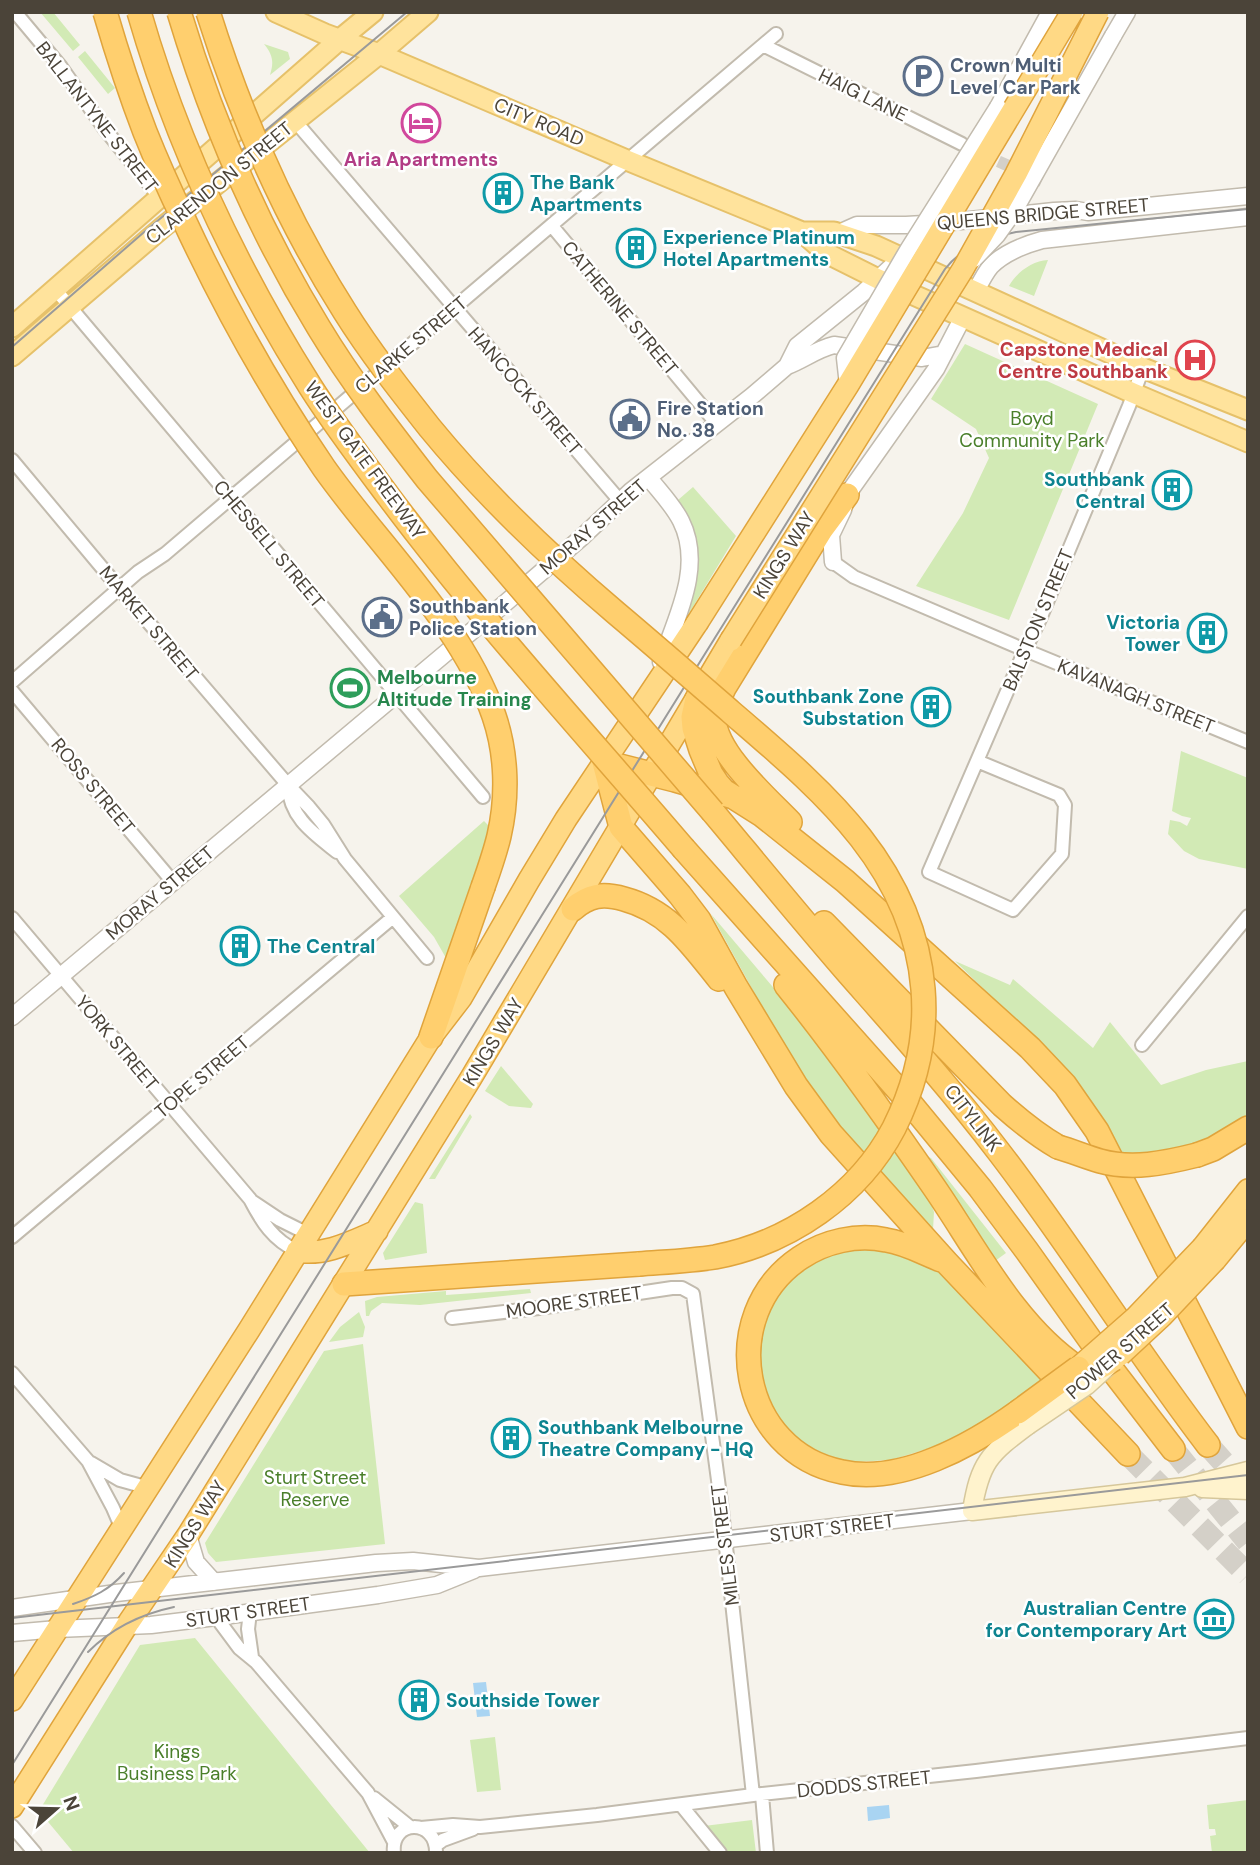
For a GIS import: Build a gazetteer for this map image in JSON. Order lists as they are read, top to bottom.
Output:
{
  "streets": {
    "highway": [
      "WEST GATE FREEWAY",
      "KINGS WAY",
      "CITYLINK",
      "POWER STREET"
    ],
    "main road": [
      "BALLANTYNE STREET",
      "CITY ROAD",
      "CLARENDON STREET",
      "QUEENS BRIDGE STREET",
      "STURT STREET"
    ],
    "street": [
      "HAIG LANE",
      "CATHERINE STREET",
      "CLARKE STREET",
      "HANCOCK STREET",
      "MORAY STREET",
      "CHESSELL STREET",
      "BALSTON STREET",
      "MARKET STREET",
      "KAVANAGH STREET",
      "ROSS STREET",
      "YORK STREET",
      "TOPE STREET",
      "MOORE STREET",
      "MILES STREET",
      "DODDS STREET"
    ]
  },
  "crossings": [
    ["HAIG LANE", "CLARKE STREET"],
    ["BALLANTYNE STREET", "CLARENDON STREET"],
    ["CITY ROAD", "CLARENDON STREET"],
    ["CITY ROAD", "QUEENS BRIDGE STREET"],
    ["CITY ROAD", "CLARKE STREET"],
    ["CITY ROAD", "MORAY STREET"],
    ["CITY ROAD", "BALSTON STREET"],
    ["CLARENDON STREET", "HANCOCK STREET"],
    ["CLARENDON STREET", "CHESSELL STREET"],
    ["QUEENS BRIDGE STREET", "MORAY STREET"],
    ["CATHERINE STREET", "CLARKE STREET"],
    ["CATHERINE STREET", "MORAY STREET"],
    ["CLARKE STREET", "HANCOCK STREET"],
    ["CLARKE STREET", "CHESSELL STREET"],
    ["CLARKE STREET", "MARKET STREET"],
    ["HANCOCK STREET", "MORAY STREET"],
    ["WEST GATE FREEWAY", "CITYLINK"],
    ["MORAY STREET", "CHESSELL STREET"],
    ["MORAY STREET", "MARKET STREET"],
    ["MORAY STREET", "ROSS STREET"],
    ["MORAY STREET", "YORK STREET"],
    ["KINGS WAY", "YORK STREET"],
    ["KINGS WAY", "STURT STREET"],
    ["BALSTON STREET", "KAVANAGH STREET"],
    ["MARKET STREET", "TOPE STREET"],
    ["YORK STREET", "TOPE STREET"],
    ["MOORE STREET", "MILES STREET"],
    ["POWER STREET", "STURT STREET"],
    ["STURT STREET", "MILES STREET"],
    ["MILES STREET", "DODDS STREET"]
  ],
  "parks": ["Boyd Community Park", "Sturt Street Reserve", "Kings Business Park"],
  "places": {
    "parking": ["Crown Multi Level Car Park"],
    "hotel": ["Aria Apartments"],
    "building": [
      "The Bank Apartments",
      "Experience Platinum Hotel Apartments",
      "Southbank Central",
      "Victoria Tower",
      "Southbank Zone Substation",
      "The Central",
      "Southbank Melbourne Theatre Company - HQ",
      "Southside Tower"
    ],
    "hospital": ["Capstone Medical Centre Southbank"],
    "public building": ["Fire Station No. 38", "Southbank Police Station"],
    "sports": ["Melbourne Altitude Training"],
    "museum": ["Australian Centre for Contemporary Art"]
  },
  "north": "right"
}
